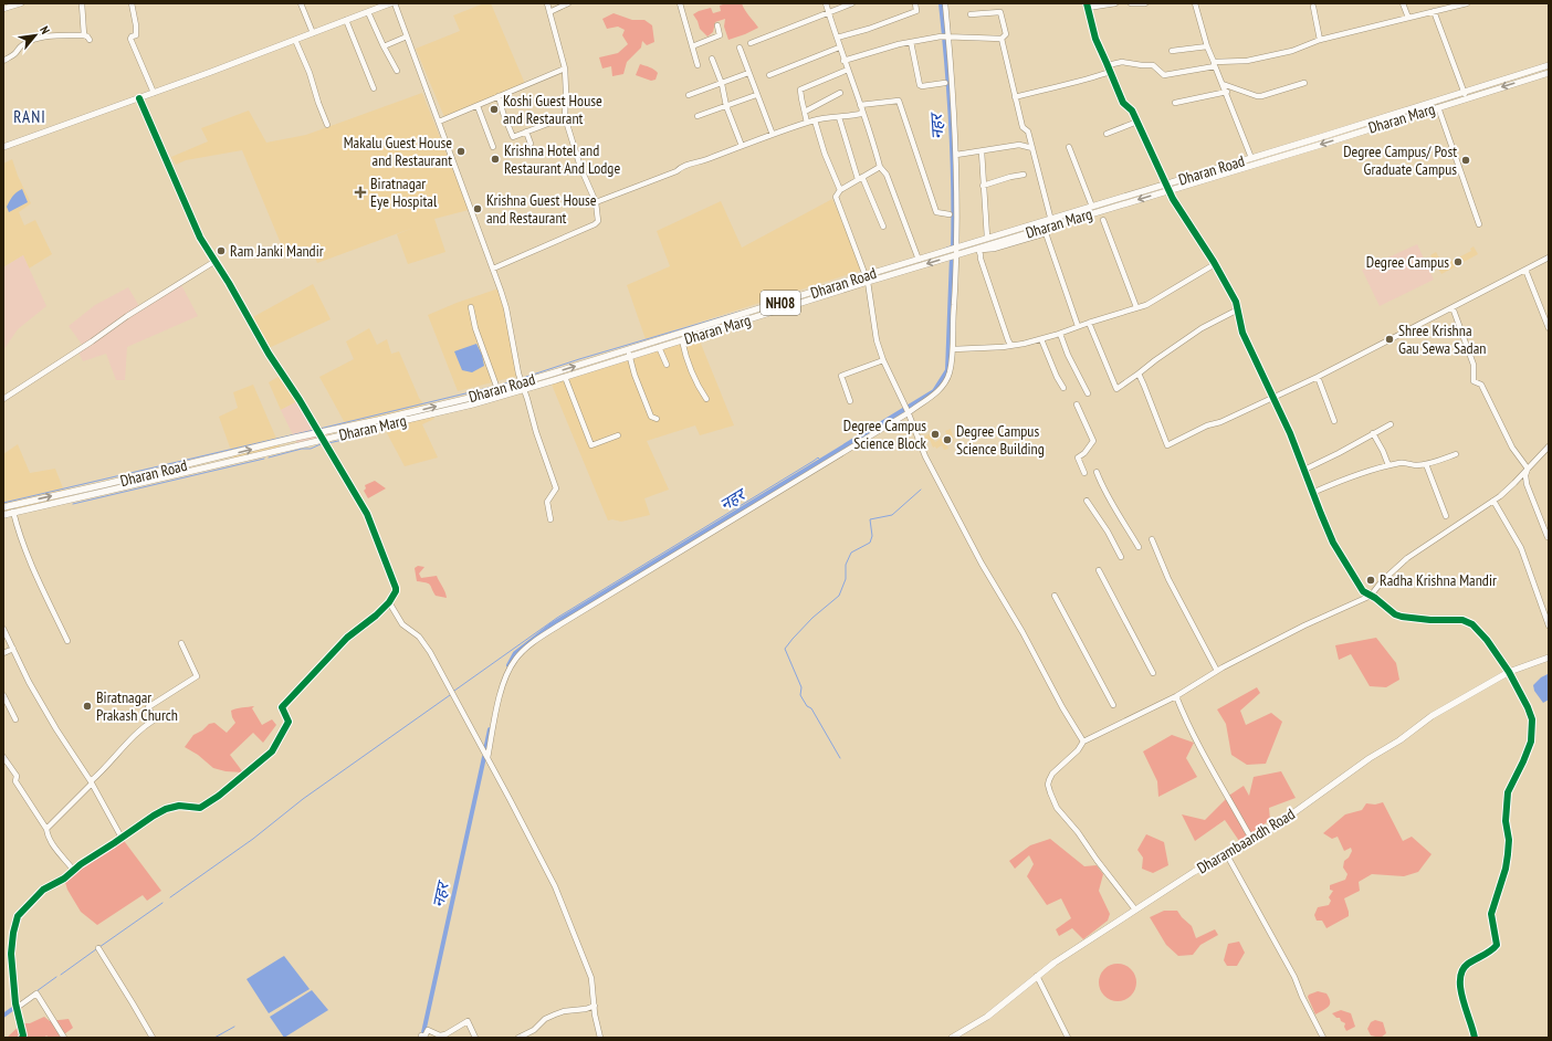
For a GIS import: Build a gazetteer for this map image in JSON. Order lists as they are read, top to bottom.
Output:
{
  "streets": {
    "main road": [
      "Dharan Marg",
      "Dharan Road",
      "NH08",
      "Dharambaandh Road"
    ]
  },
  "crossings": [
    ["Dharan Marg", "Dharan Road"]
  ],
  "one_way": ["Dharan Road"],
  "districts": ["RANI"],
  "water": ["नहर"],
  "places": {
    "other": [
      "Koshi Guest House and Restaurant",
      "Makalu Guest House and Restaurant",
      "Krishna Hotel and Restaurant And Lodge",
      "Degree Campus/ Post Graduate Campus",
      "Krishna Guest House and Restaurant",
      "Ram Janki Mandir",
      "Degree Campus",
      "Shree Krishna Gau Sewa Sadan",
      "Degree Campus Science Block",
      "Degree Campus Science Building",
      "Radha Krishna Mandir",
      "Biratnagar Prakash Church"
    ],
    "health": ["Biratnagar Eye Hospital"]
  },
  "north": "top right"
}
